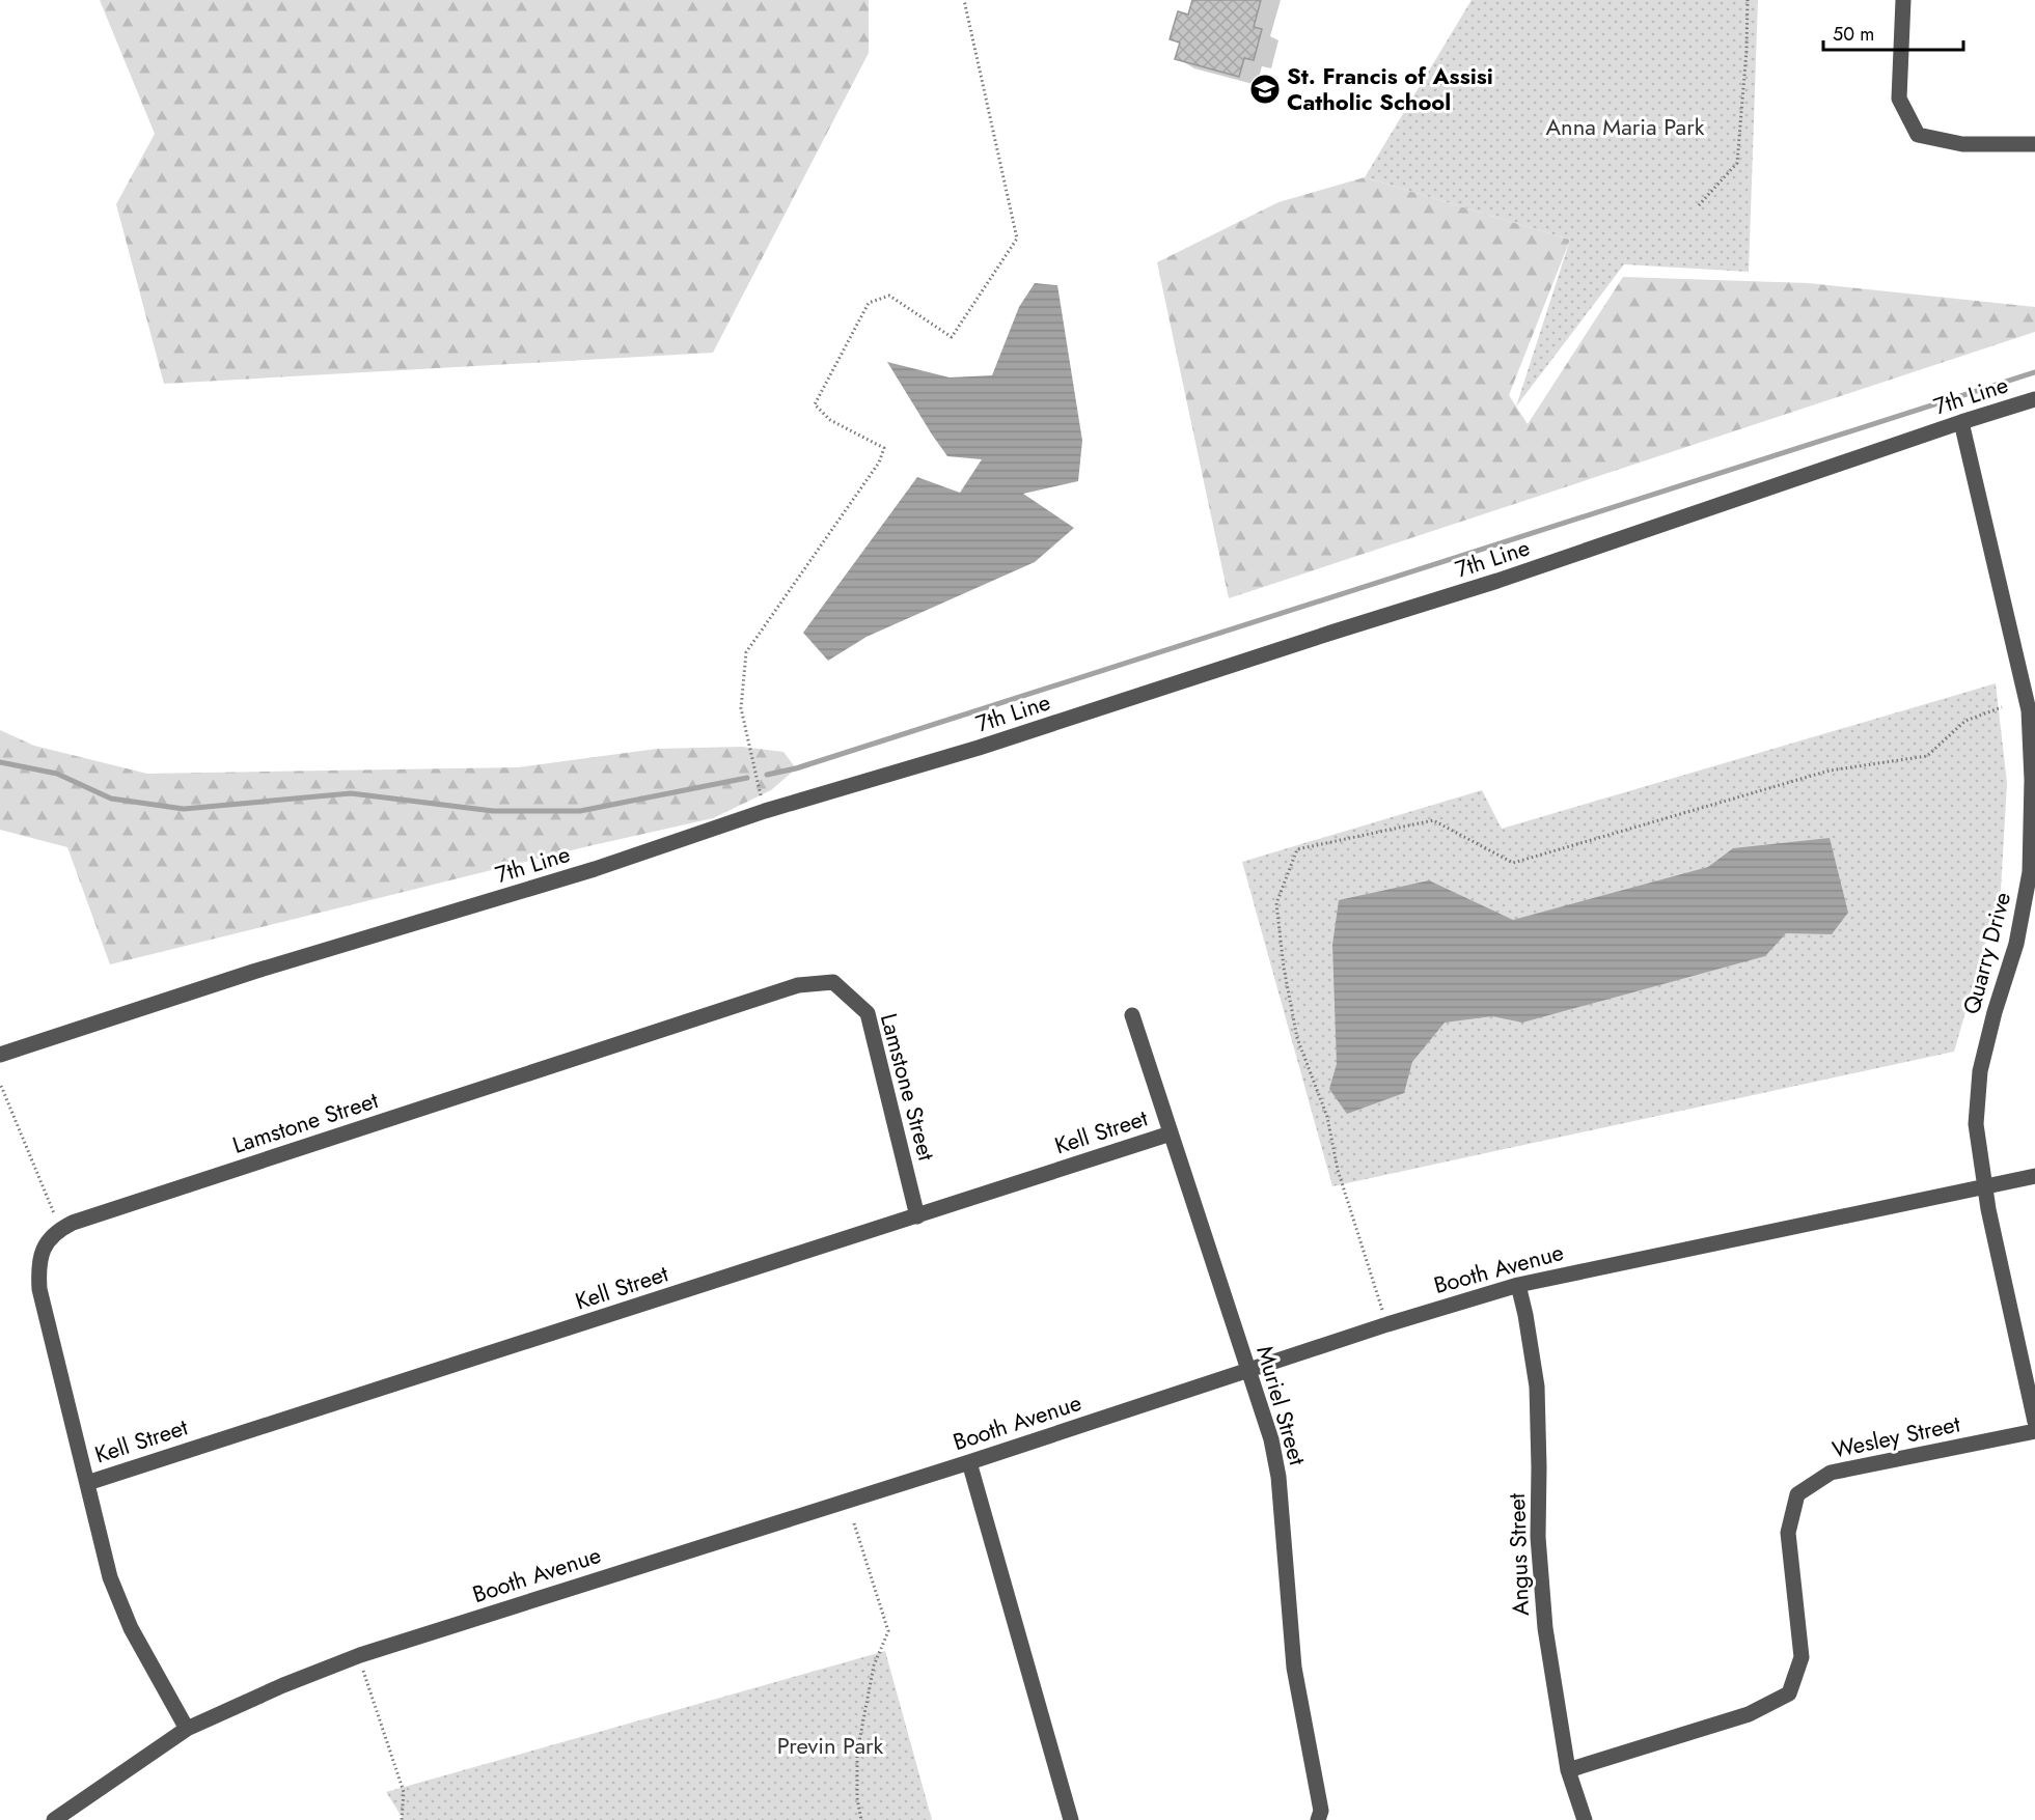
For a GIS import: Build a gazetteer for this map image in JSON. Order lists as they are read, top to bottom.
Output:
{
  "streets": {
    "street": [
      "7th Line",
      "Quarry Drive",
      "Lamstone Street",
      "Kell Street",
      "Booth Avenue",
      "Muriel Street",
      "Wesley Street",
      "Angus Street"
    ]
  },
  "crossings": [
    ["7th Line", "Quarry Drive"],
    ["Quarry Drive", "Booth Avenue"],
    ["Lamstone Street", "Kell Street"],
    ["Lamstone Street", "Booth Avenue"],
    ["Kell Street", "Muriel Street"],
    ["Booth Avenue", "Muriel Street"],
    ["Booth Avenue", "Angus Street"],
    ["Wesley Street", "Angus Street"]
  ],
  "parks": ["Anna Maria Park", "Previn Park"],
  "places": {
    "school or university": ["St. Francis of Assisi Catholic School"]
  },
  "scale_bar": "50 m"
}
